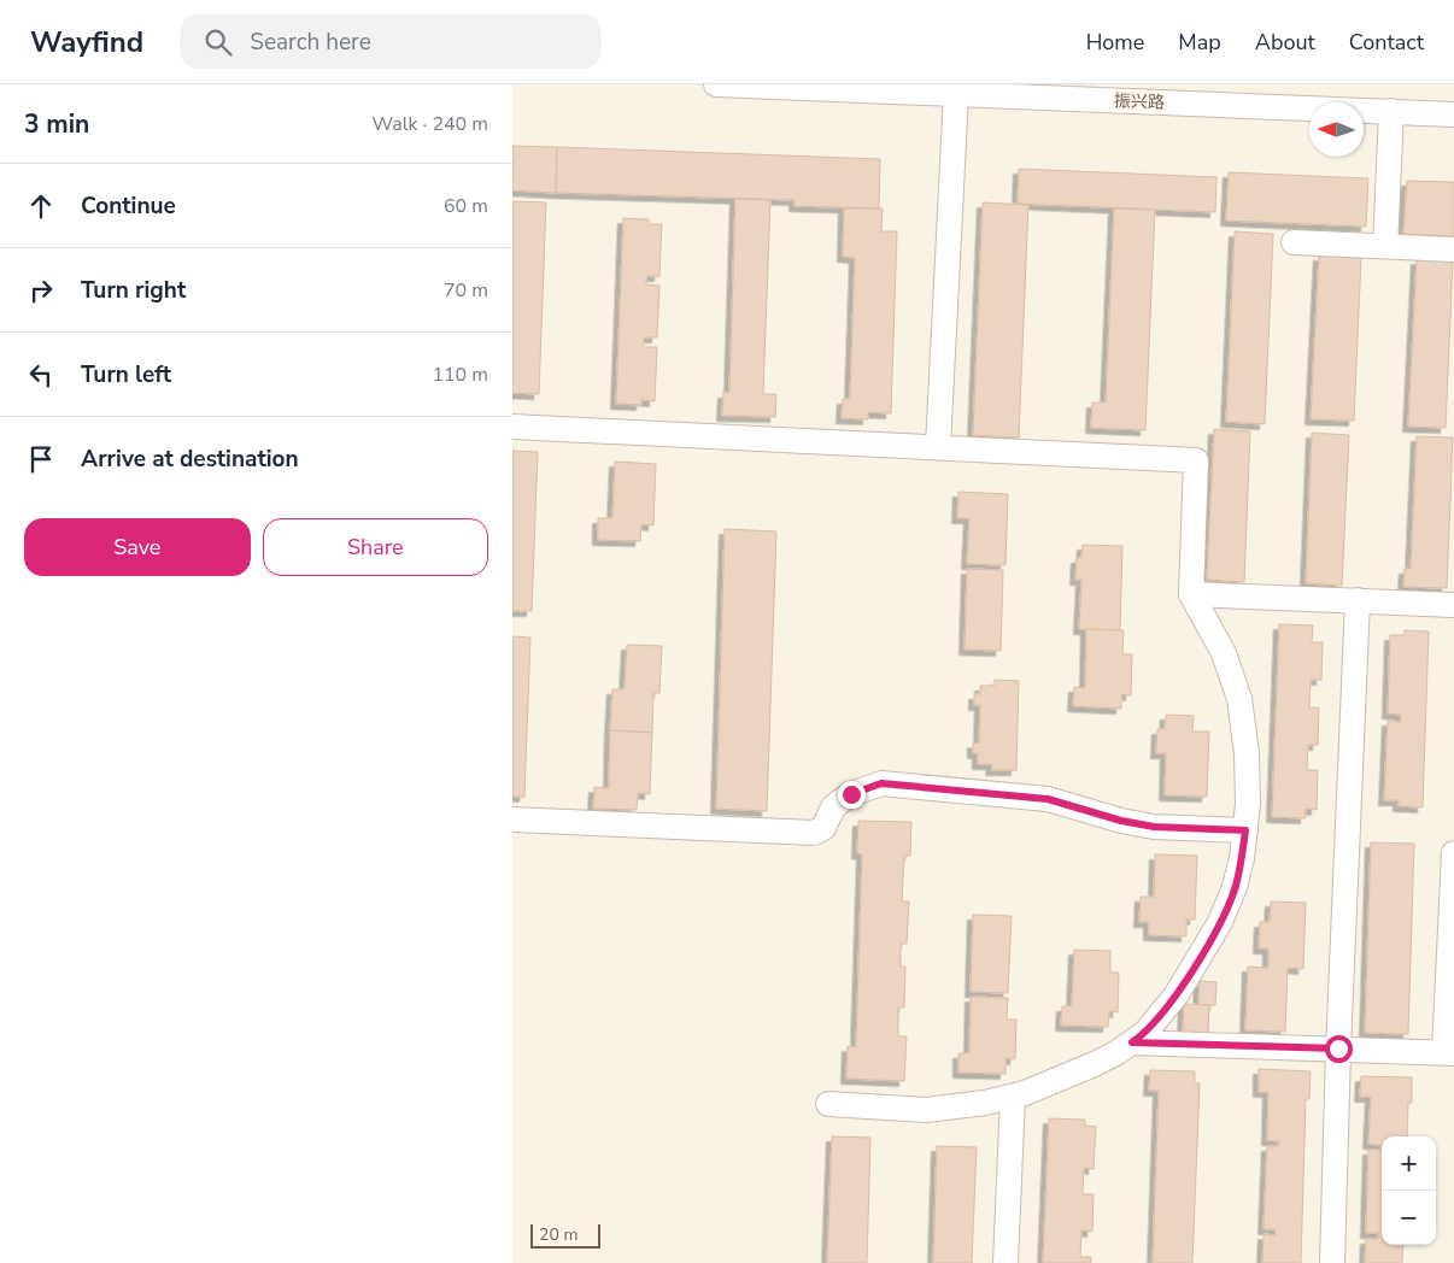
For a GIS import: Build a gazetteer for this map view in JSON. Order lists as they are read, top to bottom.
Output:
{
  "streets": {
    "street": ["振兴路"]
  },
  "scale_bar": "20 m",
  "north": "left",
  "page": {
    "header": "Wayfind",
    "search": "Search here",
    "nav": [
      "Home",
      "Map",
      "About",
      "Contact"
    ],
    "heading": ["3 min", "Walk · 240 m"],
    "list": [
      ["Continue", "60 m"],
      ["Turn right", "70 m"],
      ["Turn left", "110 m"],
      "Arrive at destination"
    ],
    "buttons": ["Save", "Share"],
    "map_buttons": ["+", "−"],
    "scale": "20 m"
  }
}
